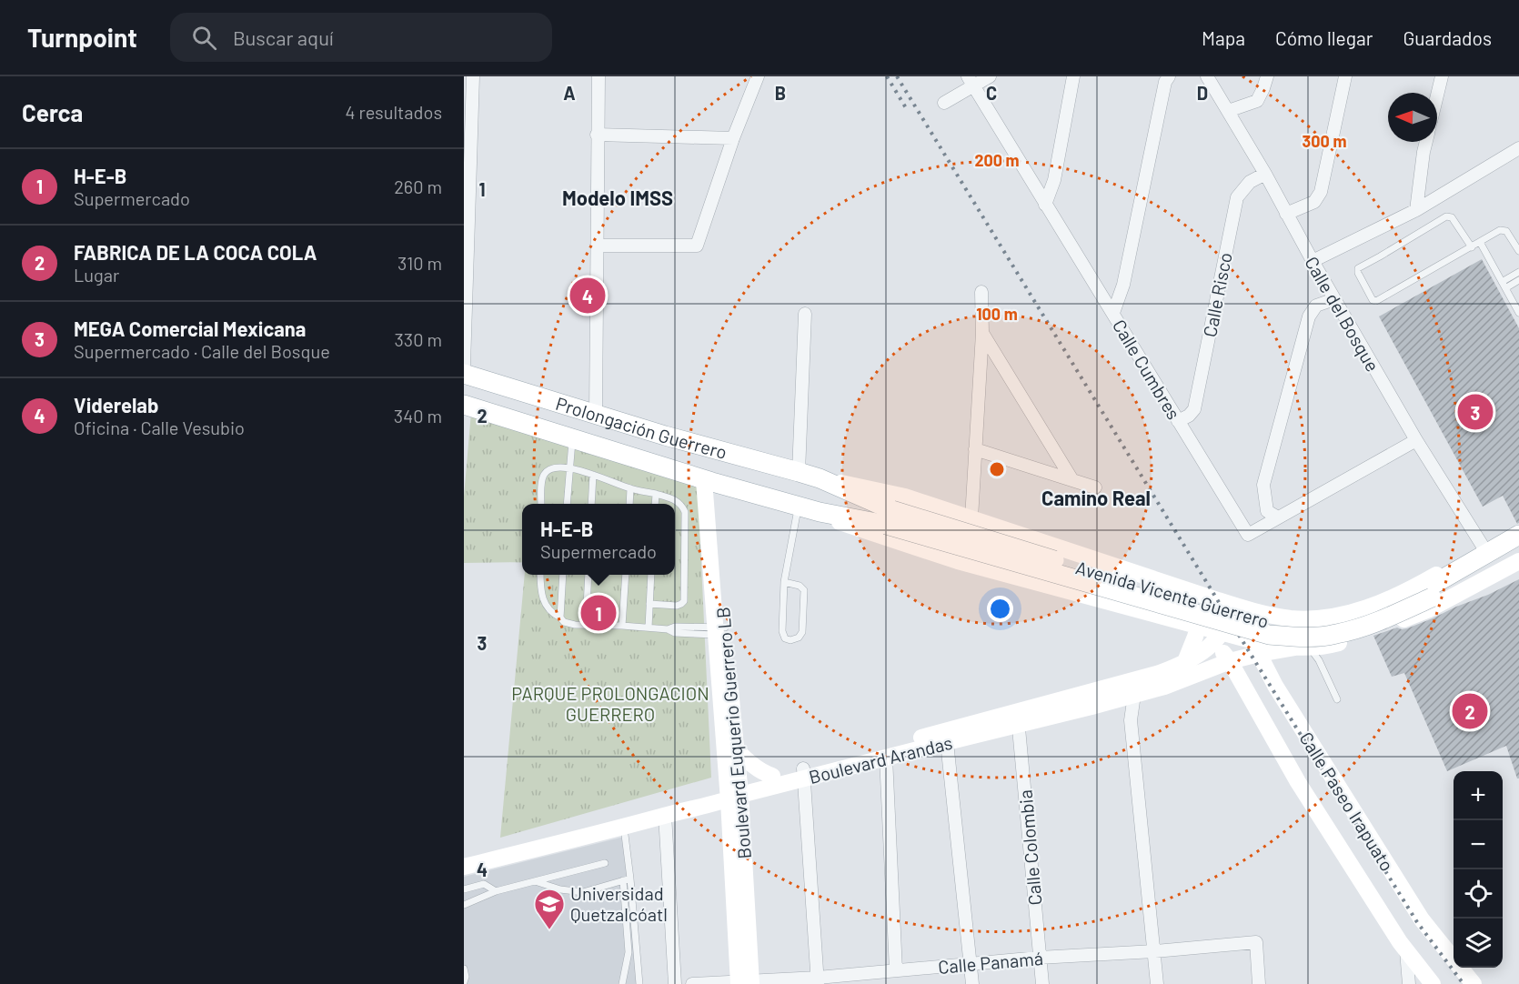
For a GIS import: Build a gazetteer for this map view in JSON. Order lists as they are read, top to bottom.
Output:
{
  "streets": {
    "main road": [
      "Prolongación Guerrero",
      "Avenida Vicente Guerrero",
      "Boulevard Euquerio Guerrero LB",
      "Boulevard Arandas",
      "Calle Paseo Irapuato"
    ],
    "street": [
      "Calle Risco",
      "Calle del Bosque",
      "Calle Cumbres",
      "Calle Colombia",
      "Calle Panamá"
    ]
  },
  "crossings": [
    ["Calle Risco", "Calle del Bosque"],
    ["Calle Risco", "Calle Cumbres"],
    ["Prolongación Guerrero", "Avenida Vicente Guerrero"],
    ["Prolongación Guerrero", "Boulevard Euquerio Guerrero LB"],
    ["Boulevard Euquerio Guerrero LB", "Boulevard Arandas"],
    ["Boulevard Euquerio Guerrero LB", "Calle Panamá"],
    ["Boulevard Arandas", "Calle Paseo Irapuato"],
    ["Boulevard Arandas", "Calle Colombia"],
    ["Calle Colombia", "Calle Panamá"]
  ],
  "districts": ["Modelo IMSS", "Camino Real"],
  "parks": ["PARQUE PROLONGACION GUERRERO"],
  "places": {
    "school or university": ["Universidad Quetzalcóatl"]
  },
  "north": "left",
  "page": {
    "header": "Turnpoint",
    "search": "Buscar aquí",
    "nav": ["Mapa", "Cómo llegar", "Guardados"],
    "heading": ["Cerca", "4 resultados"],
    "list": [
      {
        "mark": "1",
        "name": "H-E-B",
        "note": "Supermercado",
        "value": "260 m"
      },
      {
        "mark": "2",
        "name": "FABRICA DE LA COCA COLA",
        "note": "Lugar",
        "value": "310 m"
      },
      {
        "mark": "3",
        "name": "MEGA Comercial Mexicana",
        "note": "Supermercado · Calle del Bosque",
        "value": "330 m"
      },
      {
        "mark": "4",
        "name": "Viderelab",
        "note": "Oficina · Calle Vesubio",
        "value": "340 m"
      }
    ],
    "pins": [
      "4",
      "3",
      "1",
      "2"
    ],
    "popup": ["H-E-B", "Supermercado"],
    "map_buttons": ["+", "−"]
  },
  "grid": {
    "columns": [
      "A",
      "B",
      "C",
      "D"
    ],
    "rows": [
      "1",
      "2",
      "3",
      "4"
    ]
  },
  "rings": ["300 m", "200 m", "100 m"]
}
